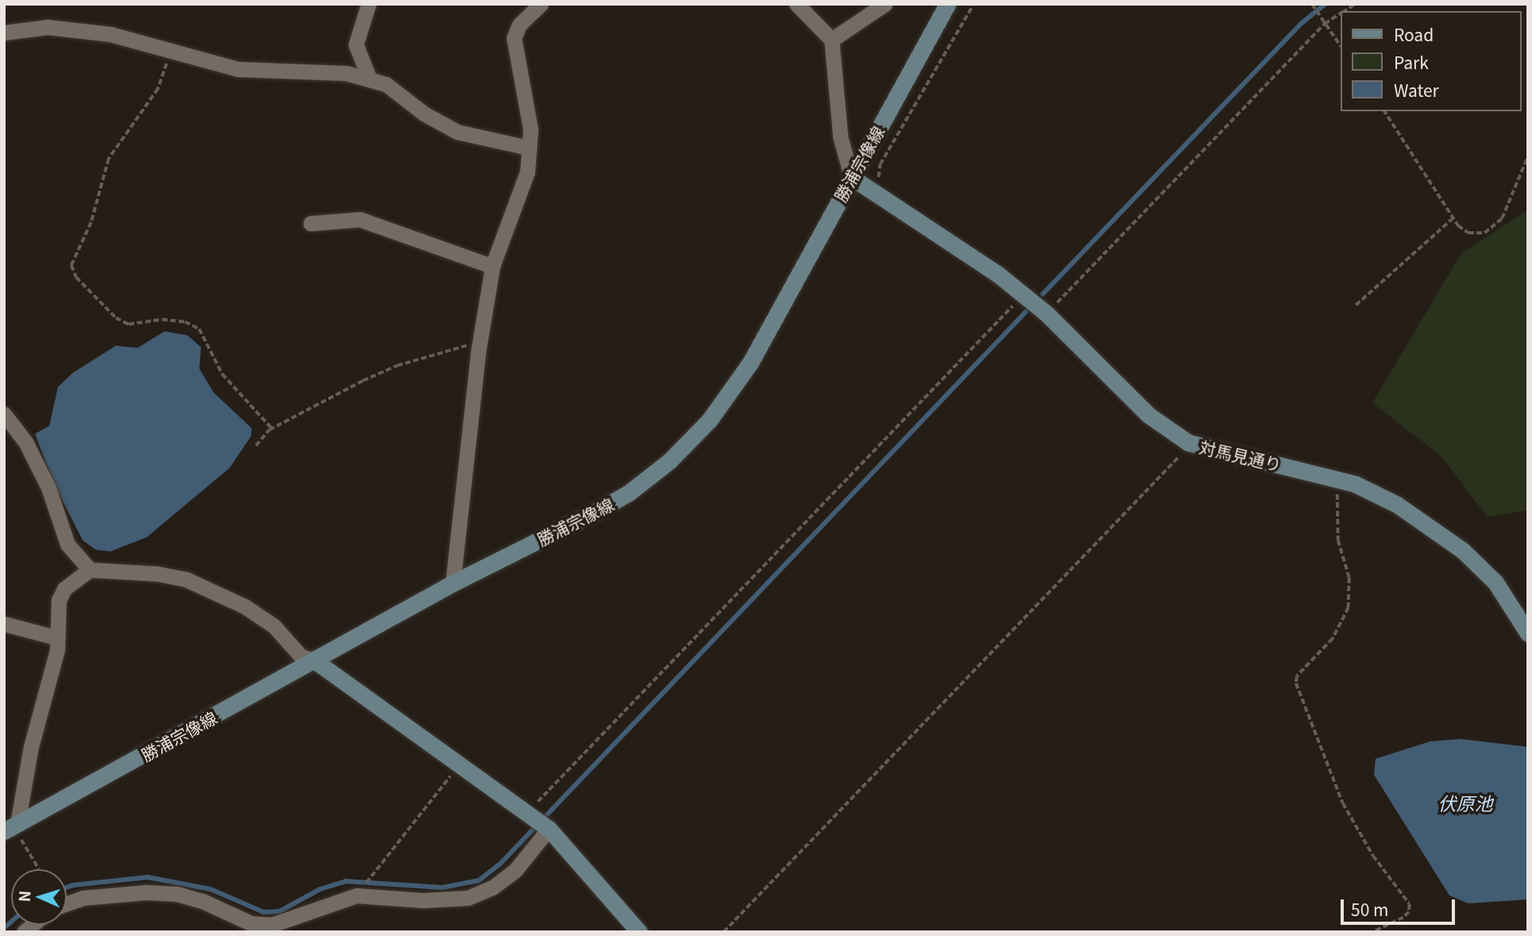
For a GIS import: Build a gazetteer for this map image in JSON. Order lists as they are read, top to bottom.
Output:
{
  "streets": {
    "main road": ["勝浦宗像線", "対馬見通り"]
  },
  "crossings": [
    ["勝浦宗像線", "対馬見通り"]
  ],
  "water": ["伏原池"],
  "legend": ["Road", "Park", "Water"],
  "scale_bar": "50 m",
  "north": "left"
}
